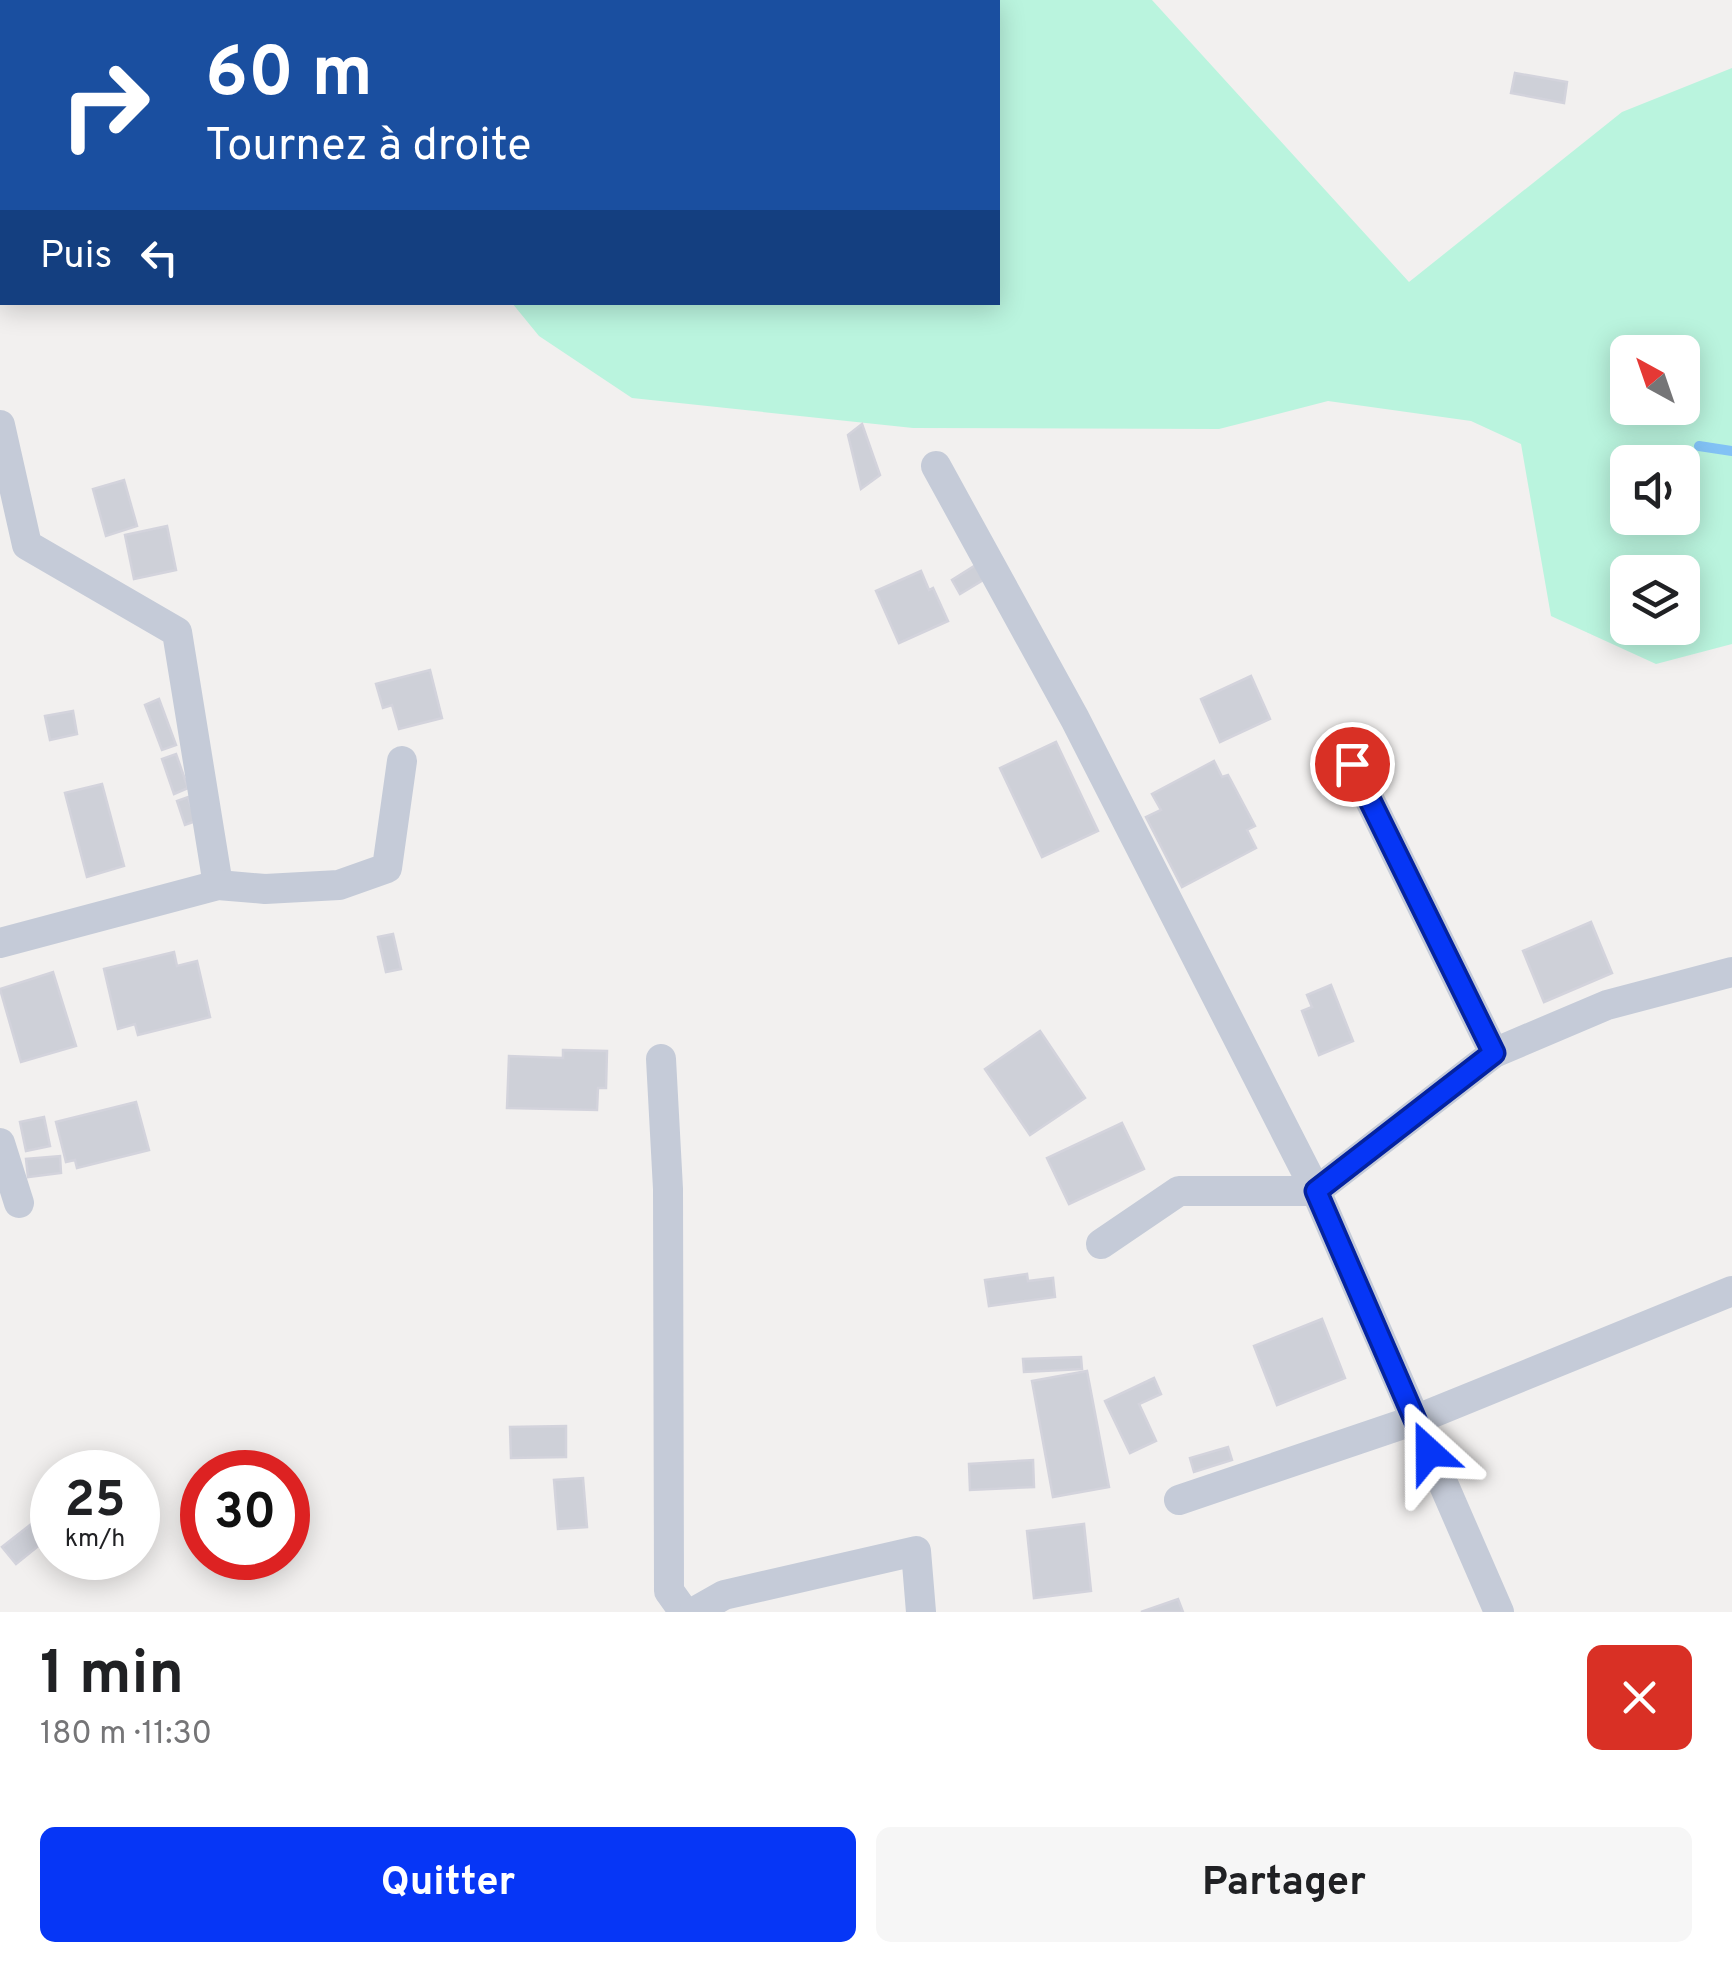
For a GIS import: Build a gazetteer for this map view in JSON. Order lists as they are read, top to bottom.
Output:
{
  "north": "top left",
  "page": {
    "turn": ["60 m", "Tournez à droite"],
    "then": "Puis",
    "speed": "25 km/h",
    "limit": "30",
    "heading": ["1 min", "180 m · 11:30"],
    "buttons": ["Quitter", "Partager"]
  }
}
